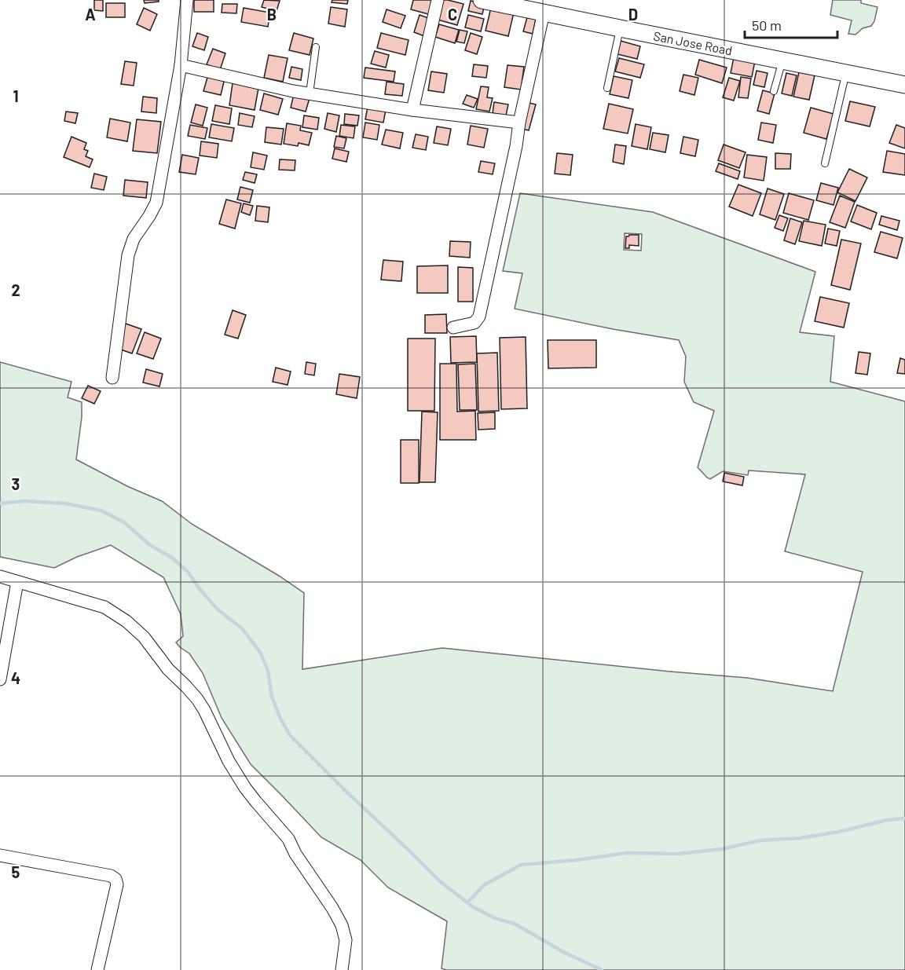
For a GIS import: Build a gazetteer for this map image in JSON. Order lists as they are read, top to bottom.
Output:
{
  "streets": {
    "street": ["San Jose Road"]
  },
  "scale_bar": "50 m",
  "grid": {
    "columns": [
      "A",
      "B",
      "C",
      "D"
    ],
    "rows": [
      "1",
      "2",
      "3",
      "4",
      "5"
    ]
  }
}
